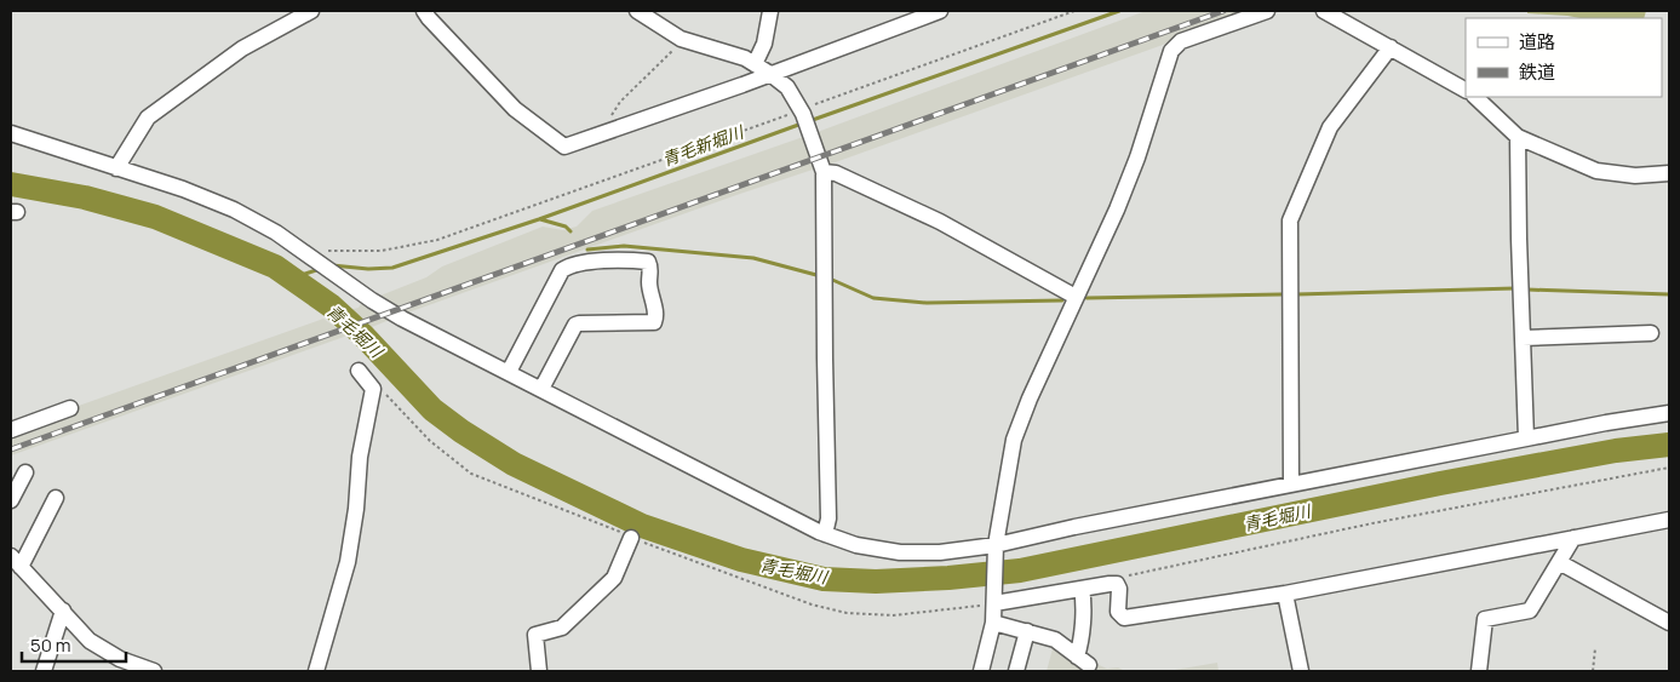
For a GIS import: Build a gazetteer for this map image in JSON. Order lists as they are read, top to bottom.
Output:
{
  "water": ["青毛新堀川", "青毛堀川"],
  "legend": ["道路", "鉄道"],
  "scale_bar": "50 m"
}
